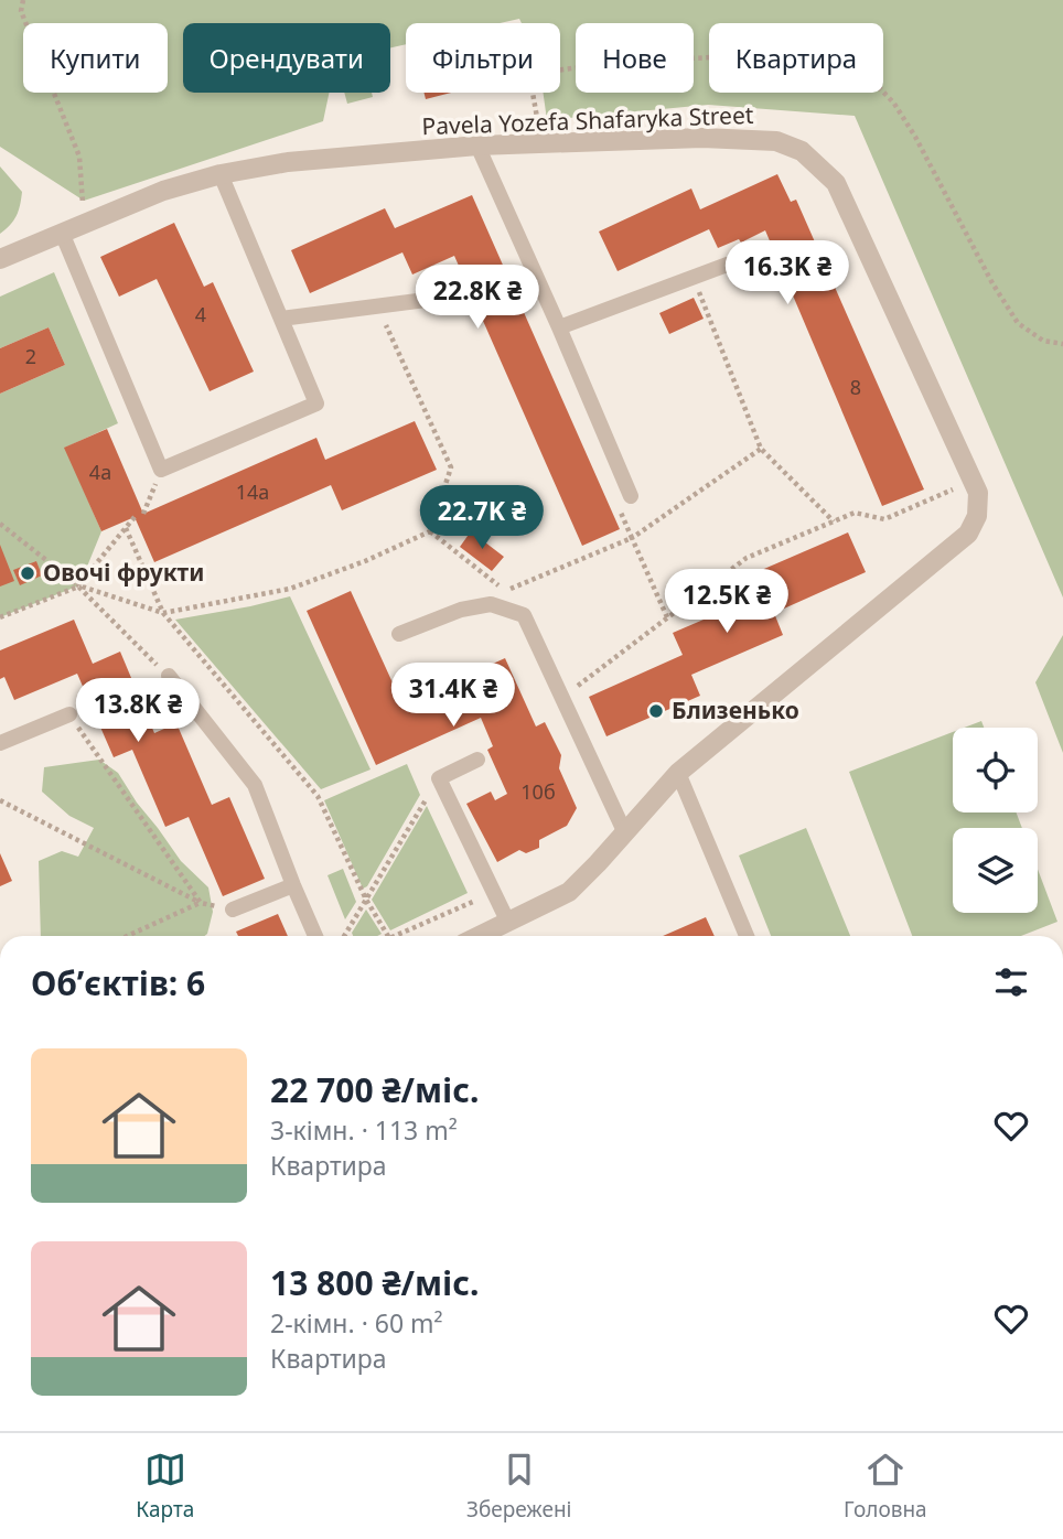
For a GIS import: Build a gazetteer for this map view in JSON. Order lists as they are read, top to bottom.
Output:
{
  "streets": {
    "street": ["Pavela Yozefa Shafaryka Street"]
  },
  "places": ["Овочі фрукти", "Близенько"],
  "house_numbers": [
    "4",
    "2",
    "8",
    "4а",
    "14а",
    "10б"
  ],
  "page": {
    "chip": [
      "Купити",
      "Орендувати",
      "Фільтри",
      "Нове",
      "Квартира"
    ],
    "price": [
      "16.3K ₴",
      "22.8K ₴",
      "22.7K ₴",
      "12.5K ₴",
      "31.4K ₴",
      "13.8K ₴"
    ],
    "heading": "Об’єктів: 6",
    "list": [
      {
        "name": "22 700 ₴/міс.",
        "note": "3-кімн. · 113 m² · Квартира"
      },
      {
        "name": "13 800 ₴/міс.",
        "note": "2-кімн. · 60 m² · Квартира"
      }
    ],
    "tabs": ["Карта", "Збережені", "Головна"]
  }
}
